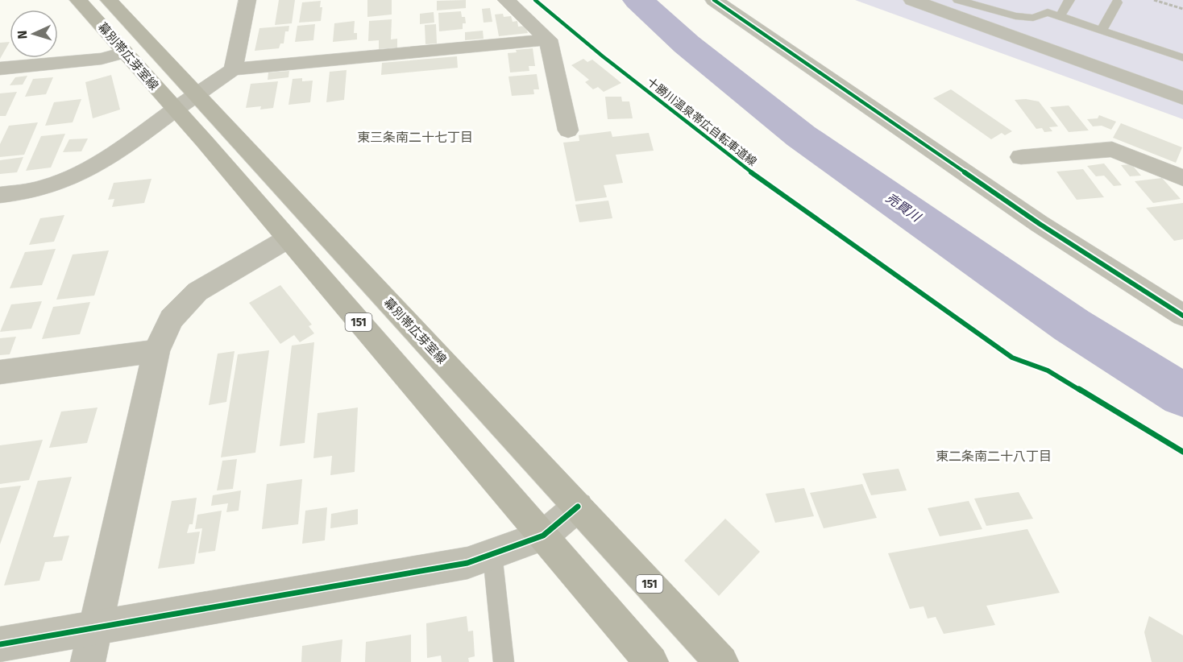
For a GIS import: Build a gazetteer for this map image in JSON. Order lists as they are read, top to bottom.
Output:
{
  "streets": {
    "main road": ["幕別帯広芽室線", "151"],
    "cycle path": ["十勝川温泉帯広自転車道線"]
  },
  "districts": ["東三条南二十七丁目", "東二条南二十八丁目"],
  "water": ["売買川"],
  "north": "left"
}
